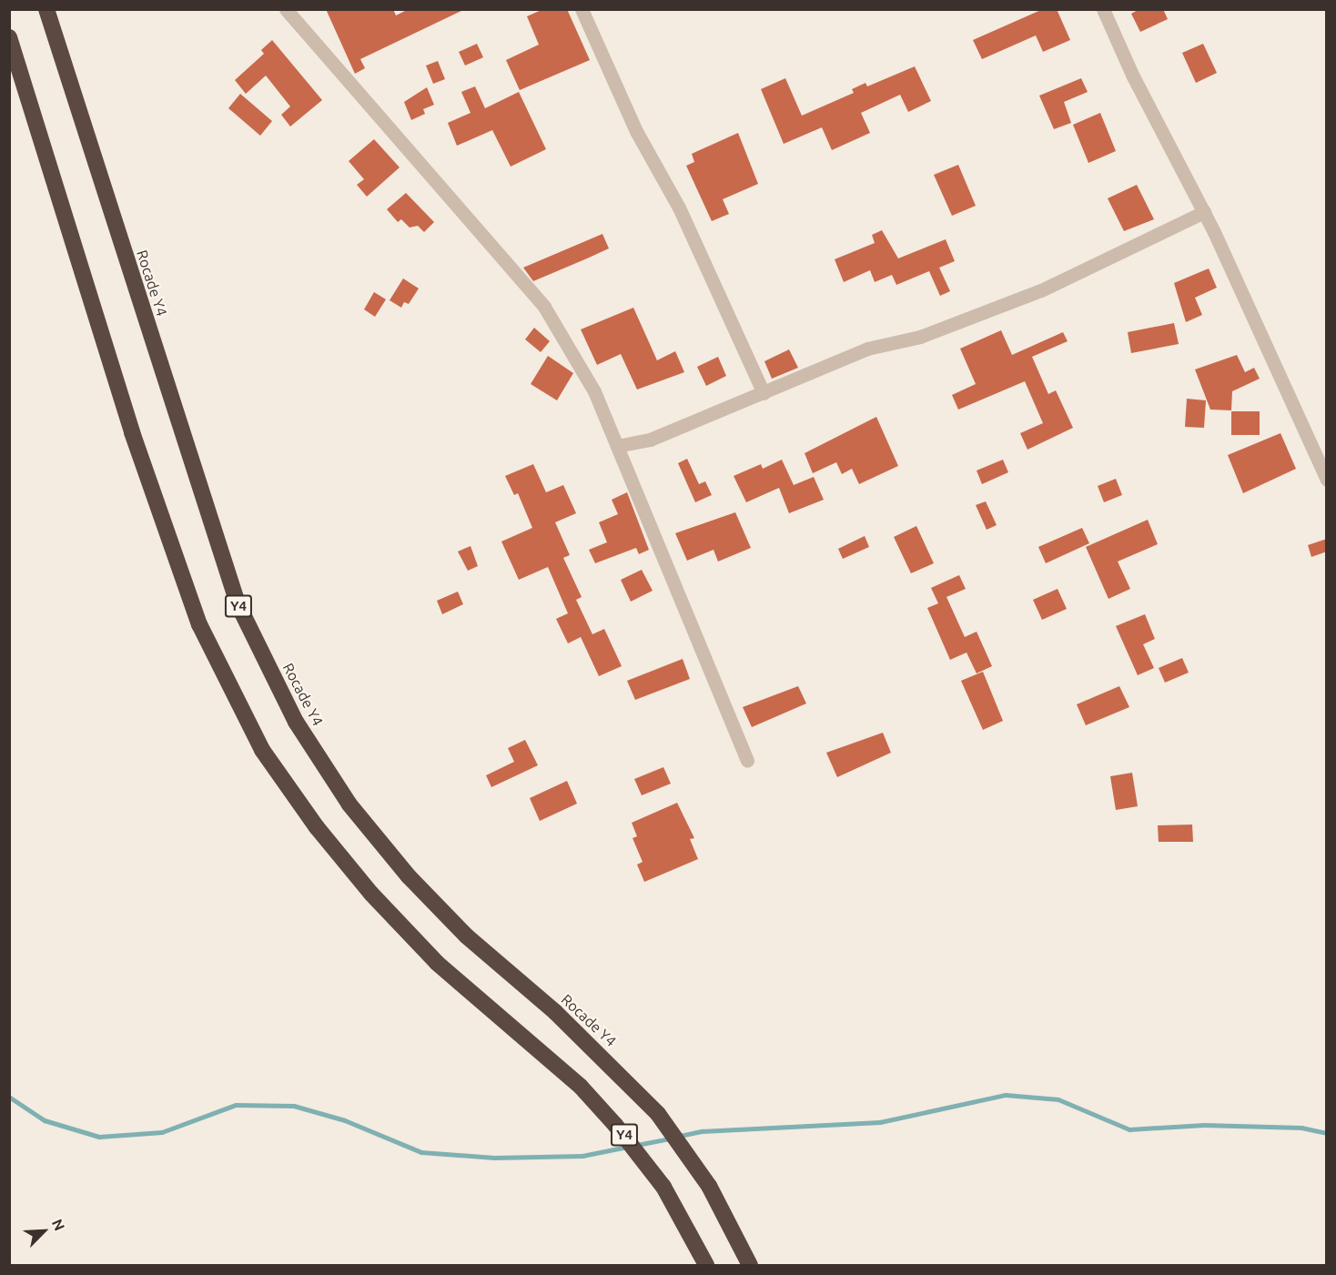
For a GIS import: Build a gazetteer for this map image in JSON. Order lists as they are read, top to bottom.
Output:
{
  "streets": {
    "highway": ["Rocade Y4", "Y4"]
  },
  "north": "top right"
}
